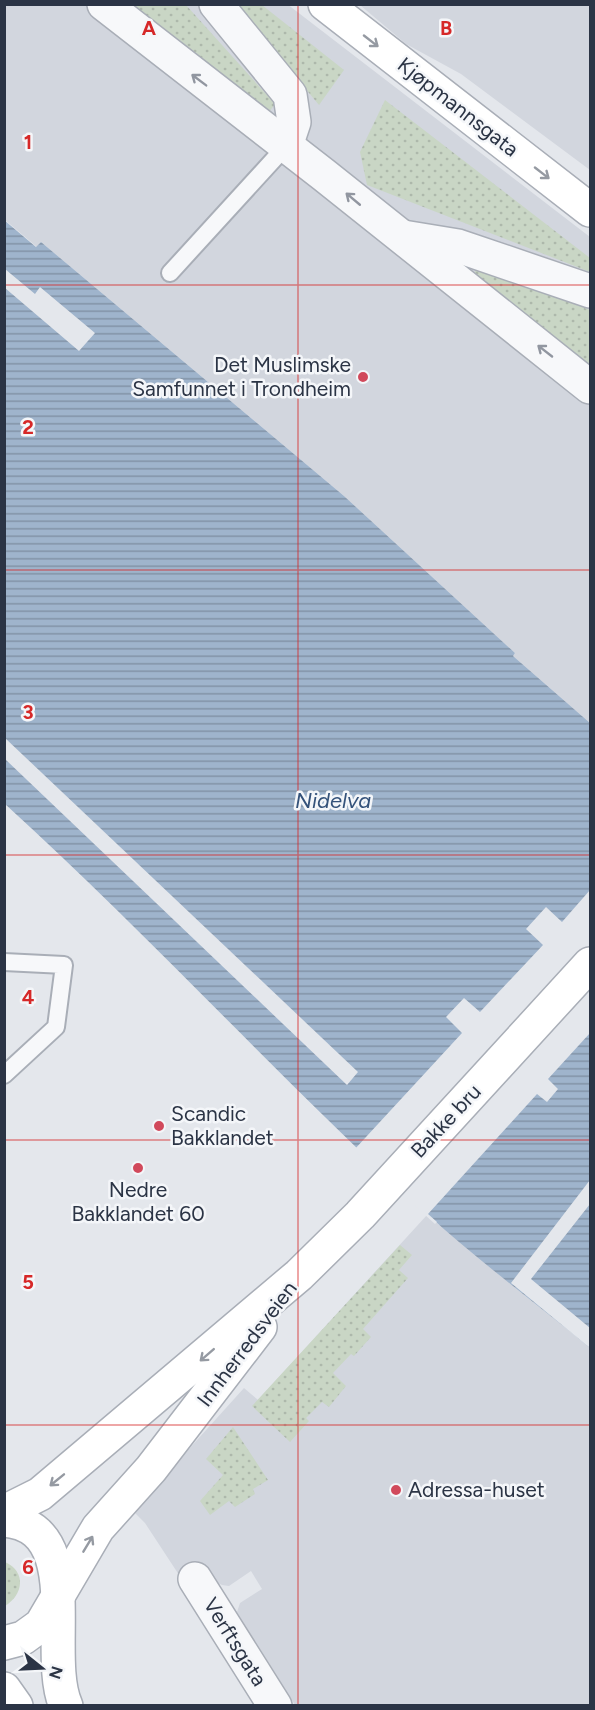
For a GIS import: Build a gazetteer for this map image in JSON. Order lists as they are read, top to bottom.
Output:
{
  "streets": {
    "main road": ["Kjøpmannsgata", "Bakke bru", "Innherredsveien"],
    "street": ["Verftsgata"]
  },
  "crossings": [
    ["Bakke bru", "Innherredsveien"]
  ],
  "one_way": ["Kjøpmannsgata"],
  "water": ["Nidelva"],
  "places": [
    "Det Muslimske Samfunnet i Trondheim",
    "Scandic Bakklandet",
    "Nedre Bakklandet 60",
    "Adressa-huset"
  ],
  "north": "right",
  "grid": {
    "columns": ["A", "B"],
    "rows": [
      "1",
      "2",
      "3",
      "4",
      "5",
      "6"
    ]
  }
}
